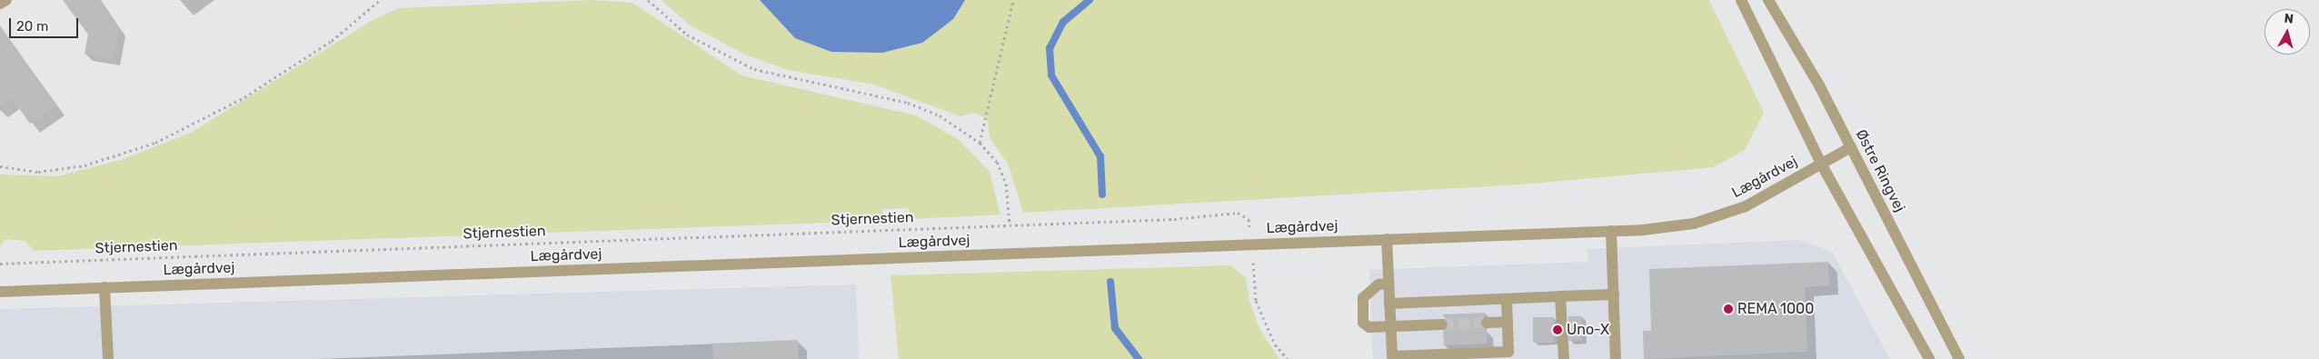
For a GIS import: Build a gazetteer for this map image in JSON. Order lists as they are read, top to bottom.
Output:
{
  "streets": {
    "street": ["Østre Ringvej", "Lægårdvej"],
    "path": ["Stjernestien"]
  },
  "crossings": [
    ["Østre Ringvej", "Lægårdvej"],
    ["Lægårdvej", "Stjernestien"]
  ],
  "places": ["REMA 1000", "Uno-X"],
  "scale_bar": "20 m",
  "north": "top"
}
